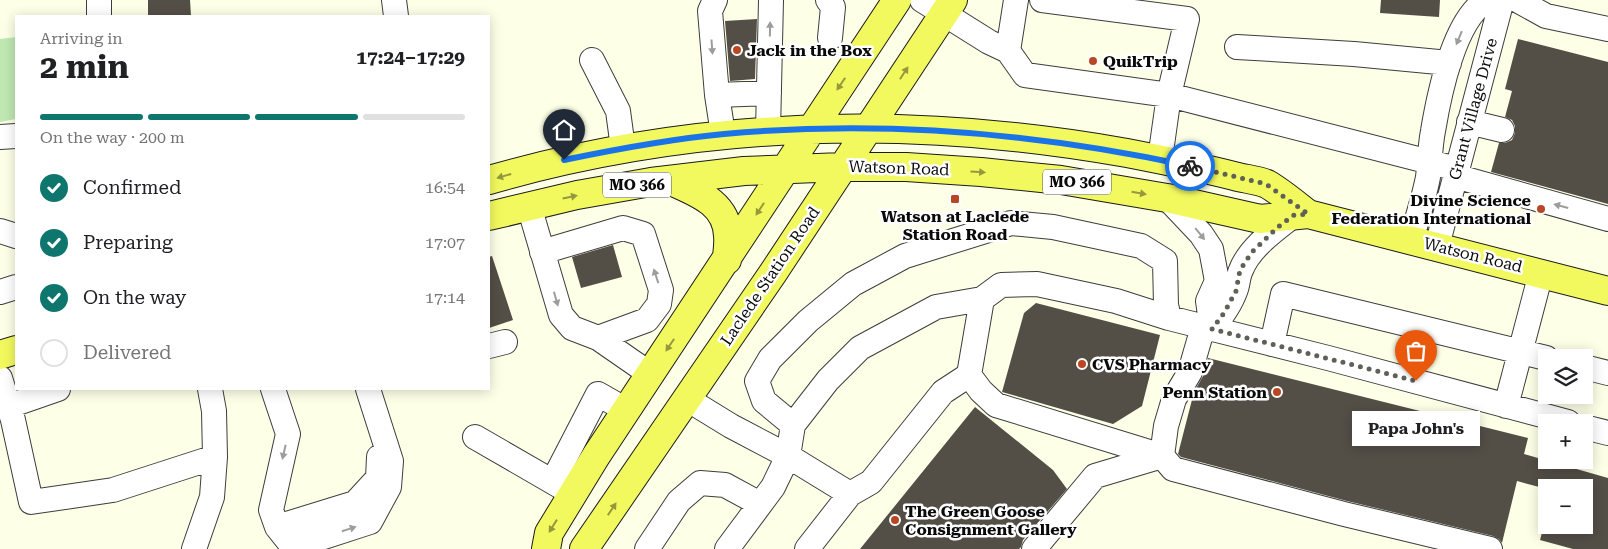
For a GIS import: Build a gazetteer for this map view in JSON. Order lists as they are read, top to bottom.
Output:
{
  "streets": {
    "main road": ["Watson Road", "MO 366", "Laclede Station Road"],
    "street": ["Grant Village Drive"]
  },
  "crossings": [
    ["Grant Village Drive", "Watson Road"],
    ["Watson Road", "Laclede Station Road"]
  ],
  "places": {
    "other": [
      "Jack in the Box",
      "QuikTrip",
      "Divine Science Federation International",
      "CVS Pharmacy",
      "Papa John's",
      "Penn Station",
      "The Green Goose Consignment Gallery"
    ],
    "transit": ["Watson at Laclede Station Road"]
  },
  "page": {
    "heading": ["2 min", "Arriving in", "17:24–17:29"],
    "bar": "On the way · 200 m",
    "list": [
      ["Confirmed", "16:54"],
      ["Preparing", "17:07"],
      ["On the way", "17:14"],
      "Delivered"
    ],
    "map_buttons": ["+", "−"],
    "bubble": "Papa John's"
  }
}
